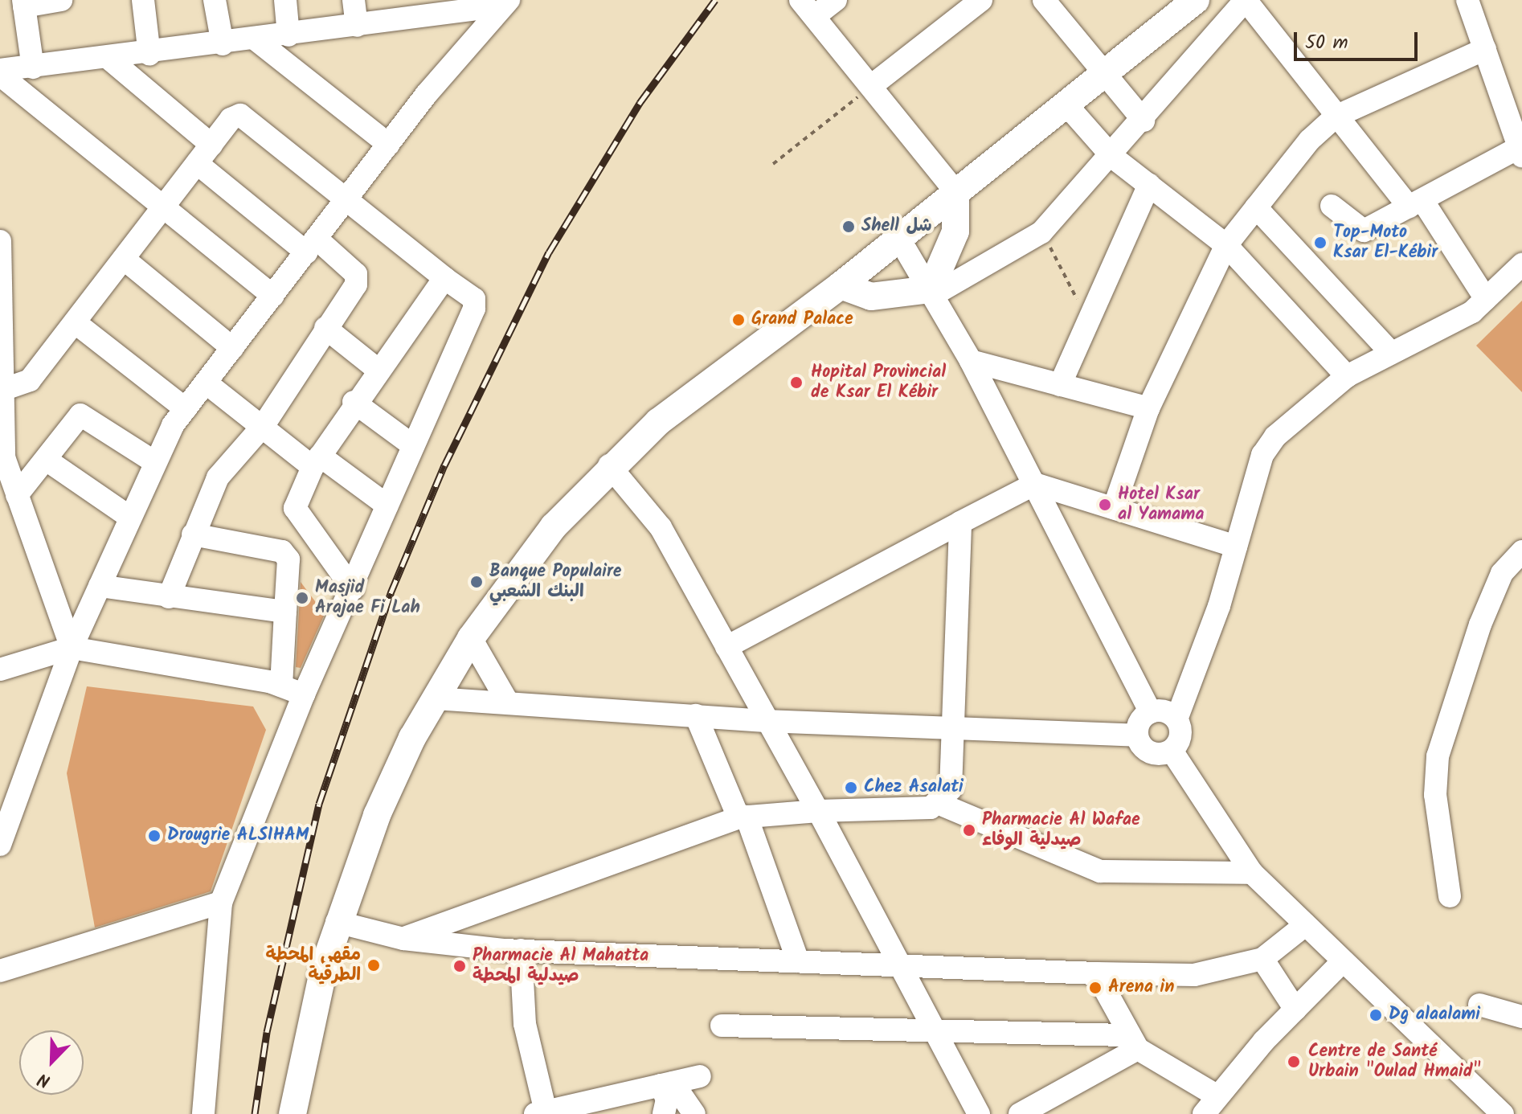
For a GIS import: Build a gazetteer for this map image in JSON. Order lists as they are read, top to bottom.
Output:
{
  "places": [
    "Shell شل",
    "Top-Moto Ksar El-Kébir",
    "Grand Palace",
    "Hopital Provincial de Ksar El Kébir",
    "Hotel Ksar al Yamama",
    "Banque Populaire البنك الشعبي",
    "Masjid Arajae Fi Lah",
    "Chez Asalati",
    "Pharmacie Al Wafae صيدلية الوفاء",
    "Drougrie ALSIHAM",
    "مقهى المحطة الطرقية",
    "Pharmacie Al Mahatta صيدلية المحطة",
    "Arena in",
    "Dg alaalami",
    "Centre de Santé Urbain \"Oulad Hmaid\""
  ],
  "scale_bar": "50 m",
  "north": "bottom left"
}
